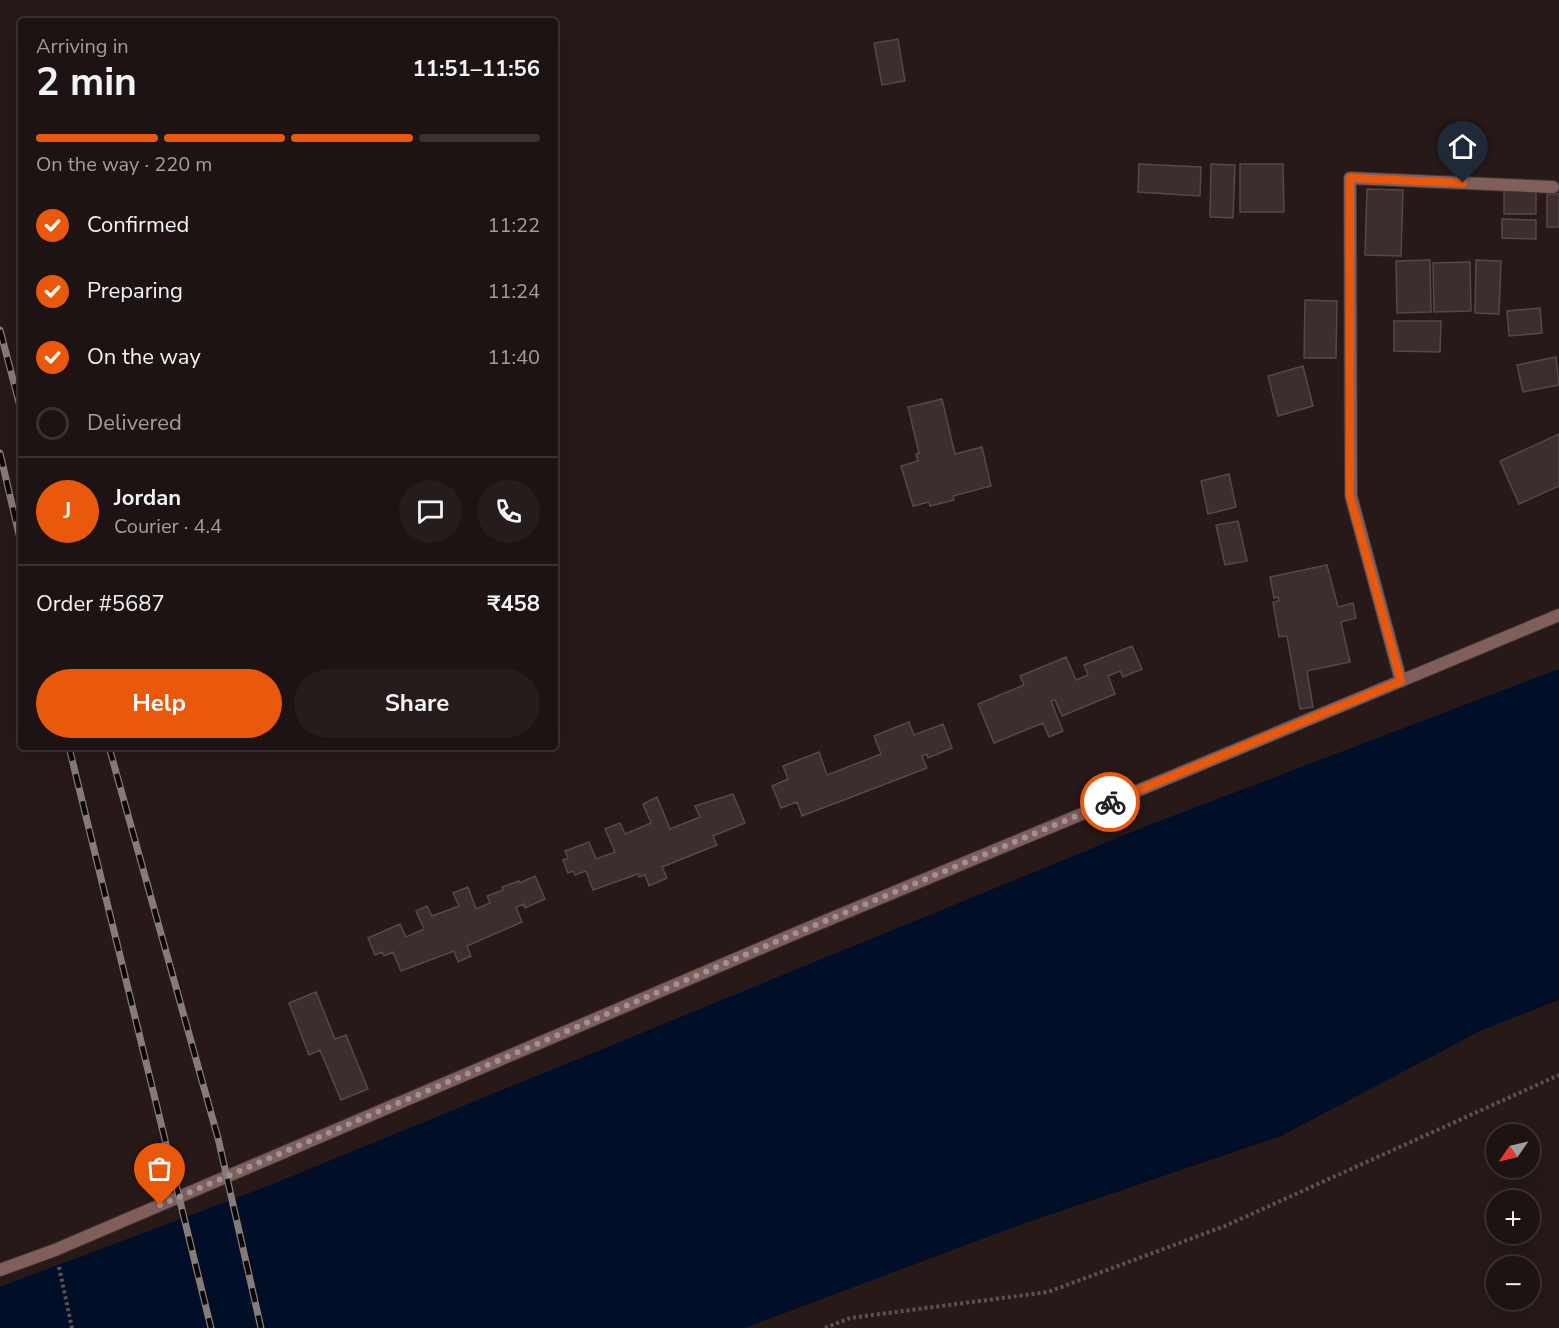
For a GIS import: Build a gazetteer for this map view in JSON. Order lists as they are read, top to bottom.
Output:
{
  "north": "bottom left",
  "page": {
    "heading": ["2 min", "Arriving in", "11:51–11:56"],
    "panel": [
      "Jordan",
      "Courier · 4.4",
      "Order #5687",
      "₹458"
    ],
    "bar": "On the way · 220 m",
    "list": [
      ["Confirmed", "11:22"],
      ["Preparing", "11:24"],
      ["On the way", "11:40"],
      "Delivered"
    ],
    "round": "J",
    "buttons": ["Help", "Share"],
    "map_buttons": ["+", "−"]
  }
}
